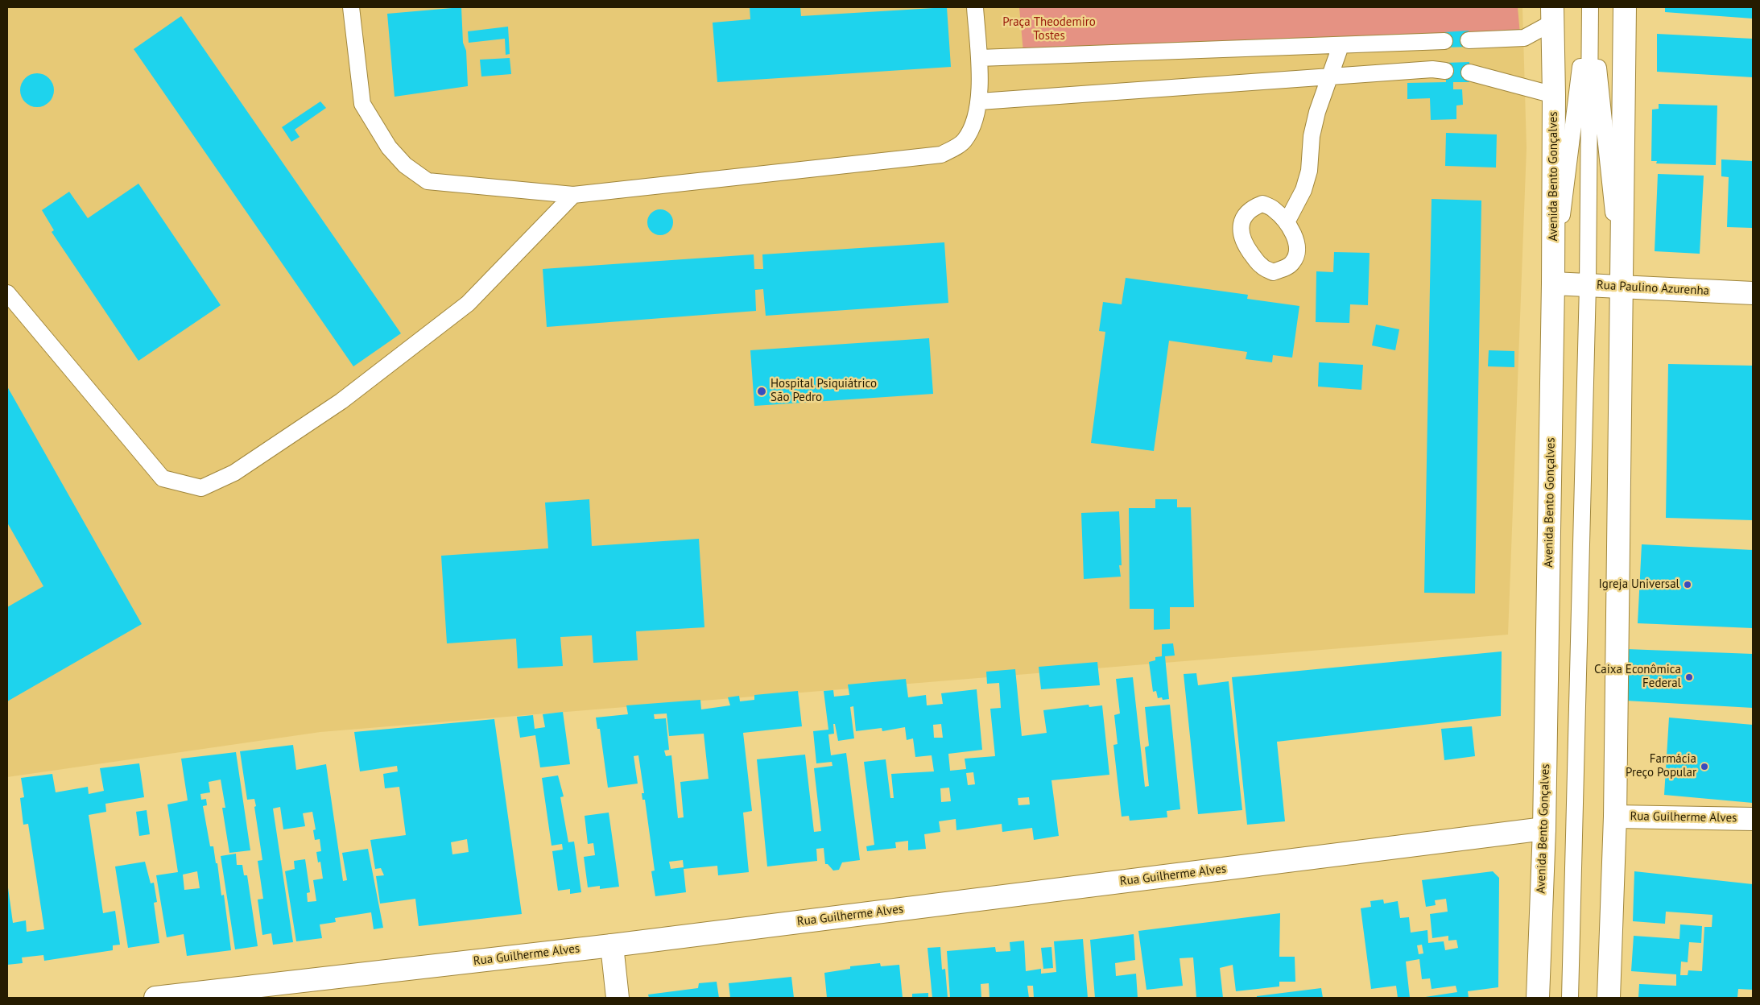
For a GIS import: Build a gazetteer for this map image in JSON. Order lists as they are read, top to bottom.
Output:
{
  "streets": {
    "main road": ["Avenida Bento Gonçalves", "Rua Paulino Azurenha", "Rua Guilherme Alves"]
  },
  "crossings": [
    ["Avenida Bento Gonçalves", "Rua Paulino Azurenha"],
    ["Avenida Bento Gonçalves", "Rua Guilherme Alves"]
  ],
  "parks": ["Praça Theodemiro Tostes"],
  "places": [
    "Hospital Psiquiátrico São Pedro",
    "Igreja Universal",
    "Caixa Econômica Federal",
    "Farmácia Preço Popular"
  ]
}
